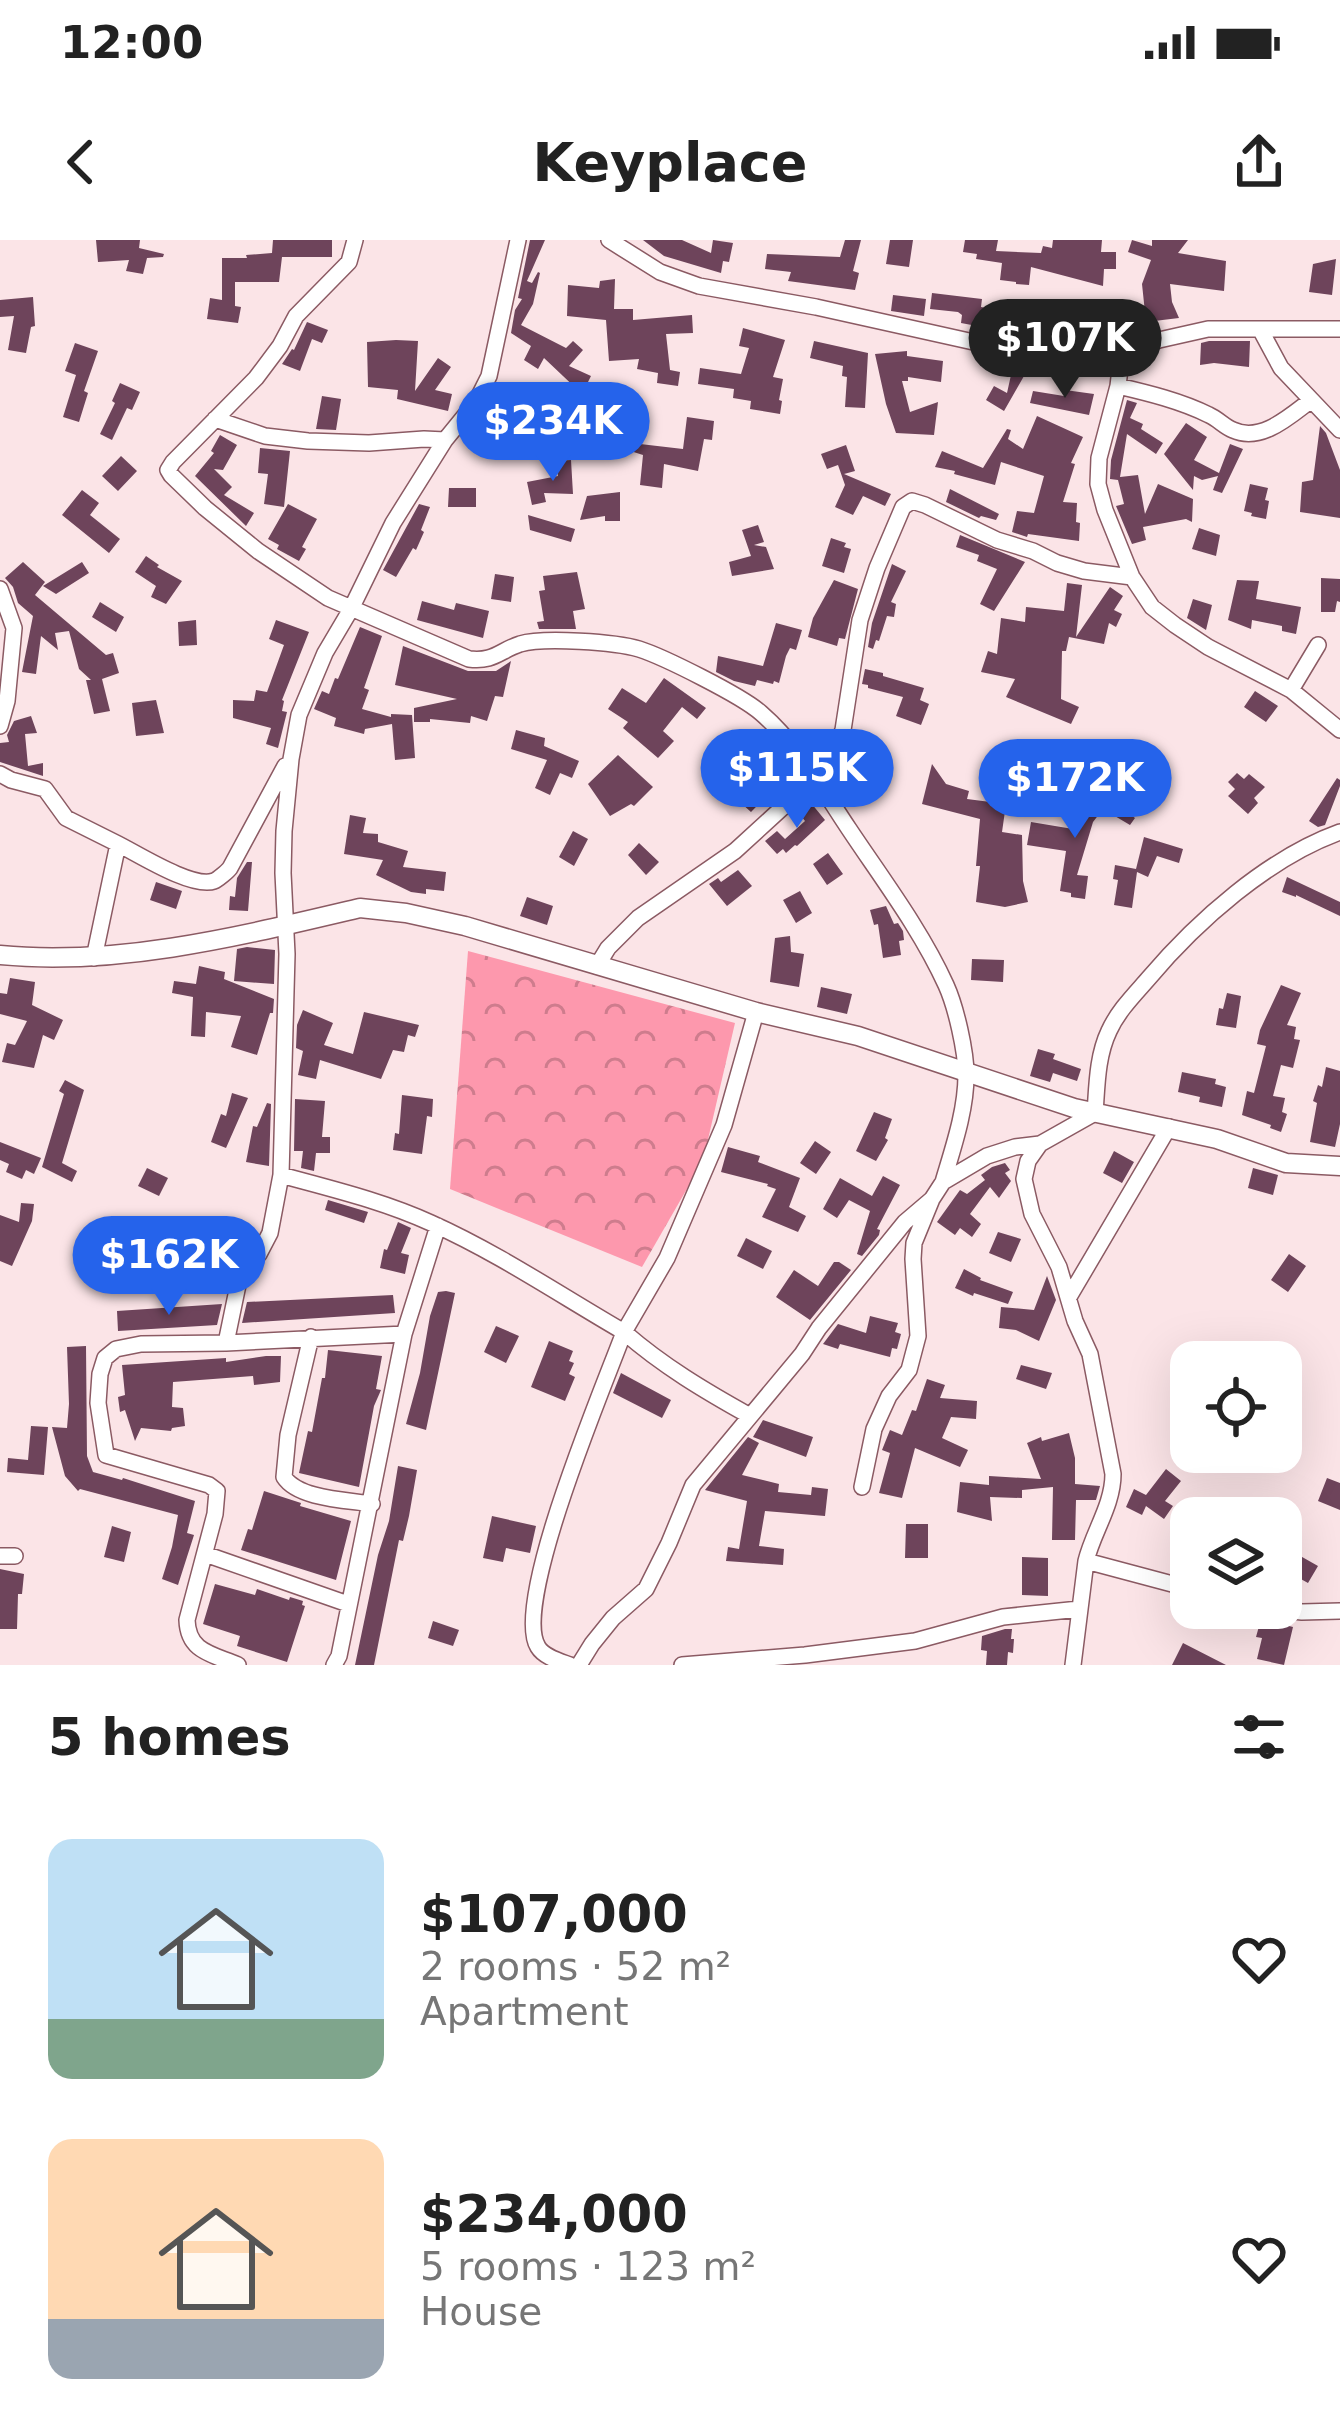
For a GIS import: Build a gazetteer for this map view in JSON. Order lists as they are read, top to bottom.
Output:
{
  "page": {
    "status": "12:00",
    "header": "Keyplace",
    "price": [
      "$107K",
      "$234K",
      "$115K",
      "$172K",
      "$162K"
    ],
    "heading": "5 homes",
    "list": [
      {
        "name": "$107,000",
        "note": "2 rooms · 52 m² · Apartment"
      },
      {
        "name": "$234,000",
        "note": "5 rooms · 123 m² · House"
      }
    ]
  }
}
